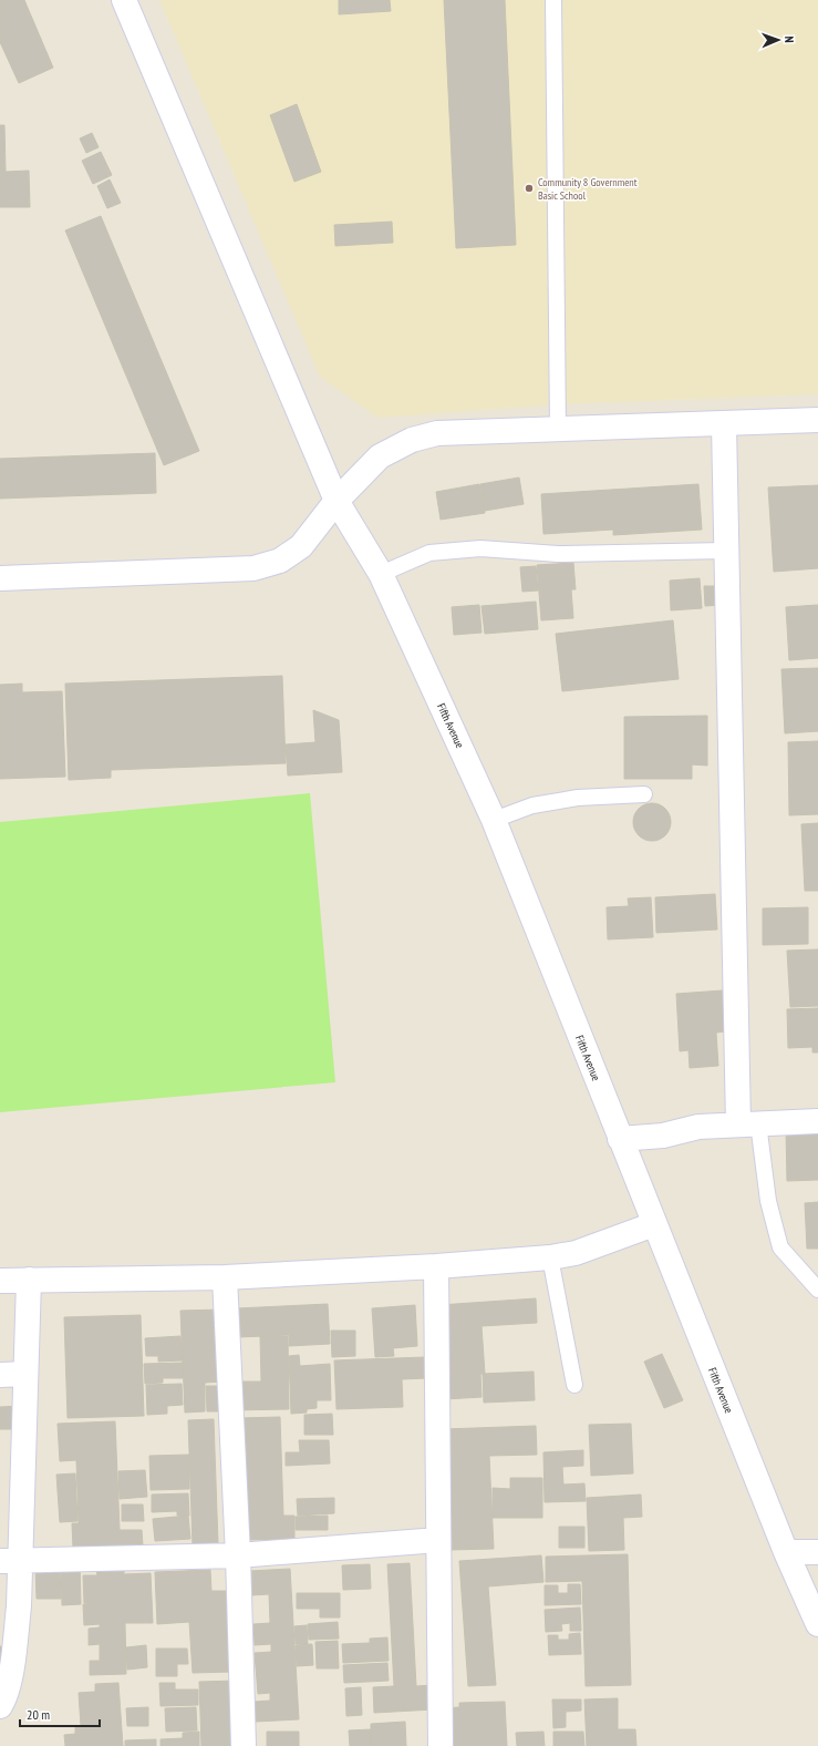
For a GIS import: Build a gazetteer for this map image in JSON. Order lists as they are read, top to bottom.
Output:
{
  "streets": {
    "street": ["Fifth Avenue"]
  },
  "places": ["Community 8 Government Basic School"],
  "scale_bar": "20 m",
  "north": "right"
}
